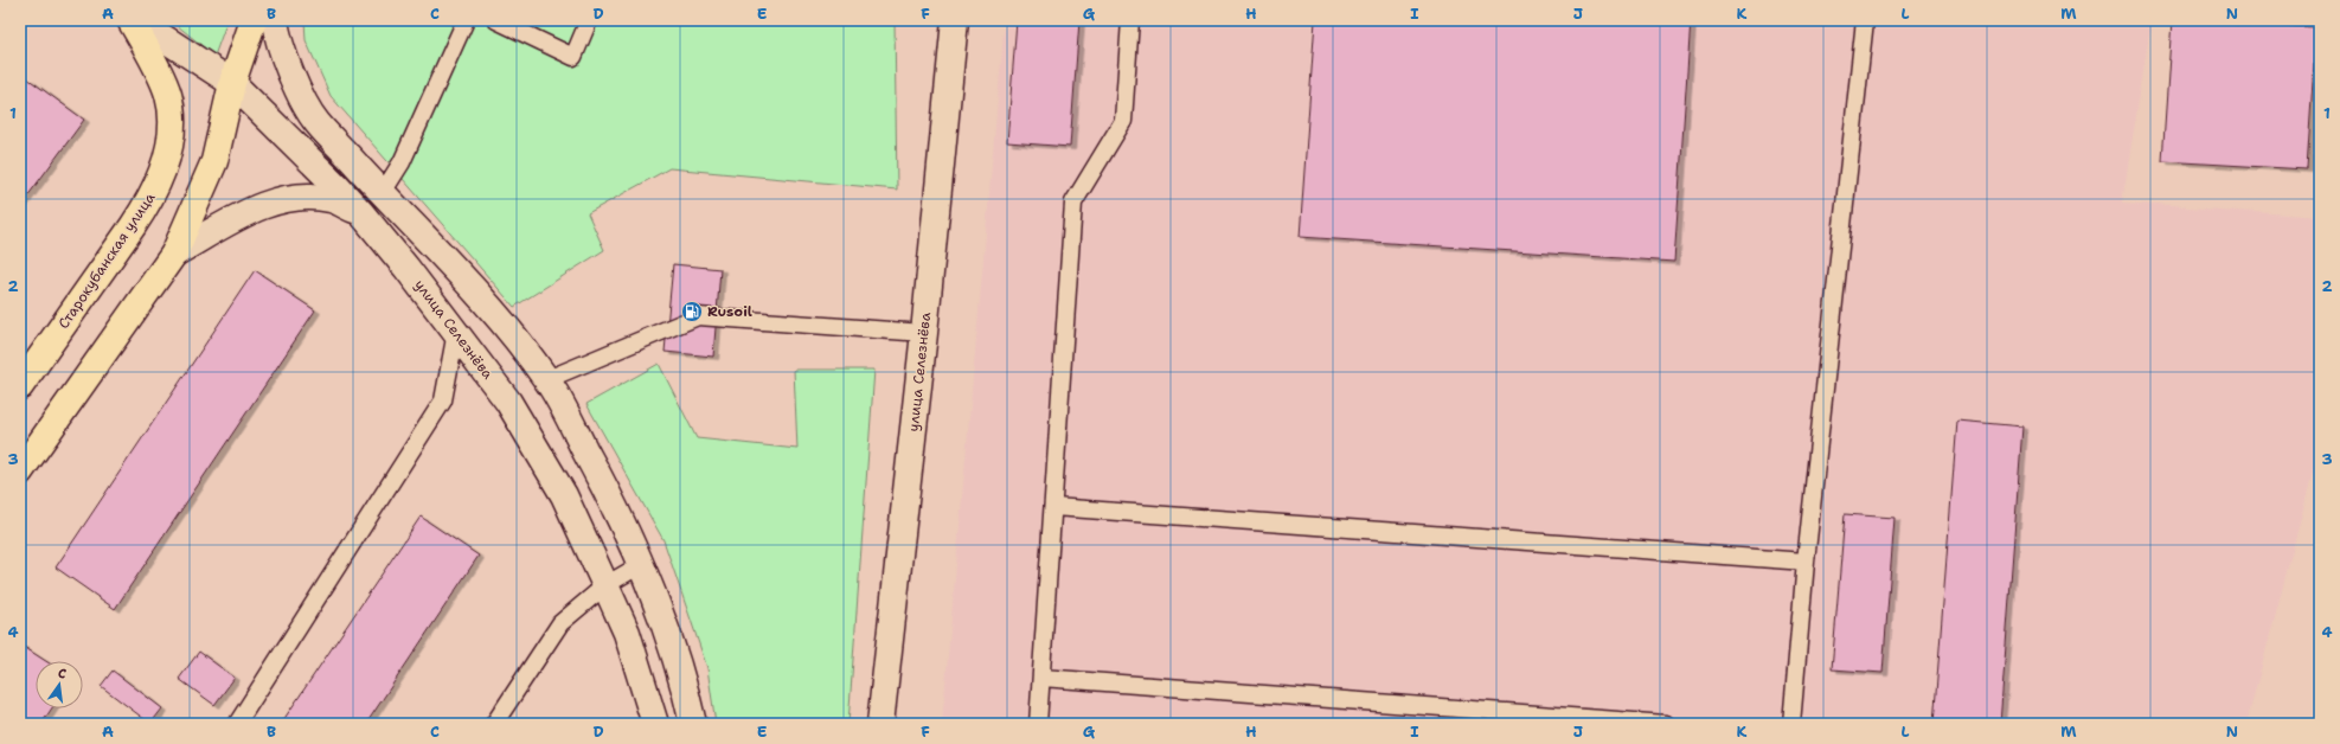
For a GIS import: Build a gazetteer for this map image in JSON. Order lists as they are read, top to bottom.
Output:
{
  "streets": {
    "main road": ["Старокубанская улица", "улица Селезнёва"]
  },
  "places": {
    "fuel station": ["Rusoil"]
  },
  "north": "top",
  "grid": {
    "columns": [
      "A",
      "B",
      "C",
      "D",
      "E",
      "F",
      "G",
      "H",
      "I",
      "J",
      "K",
      "L",
      "M",
      "N"
    ],
    "rows": [
      "1",
      "2",
      "3",
      "4"
    ]
  }
}
